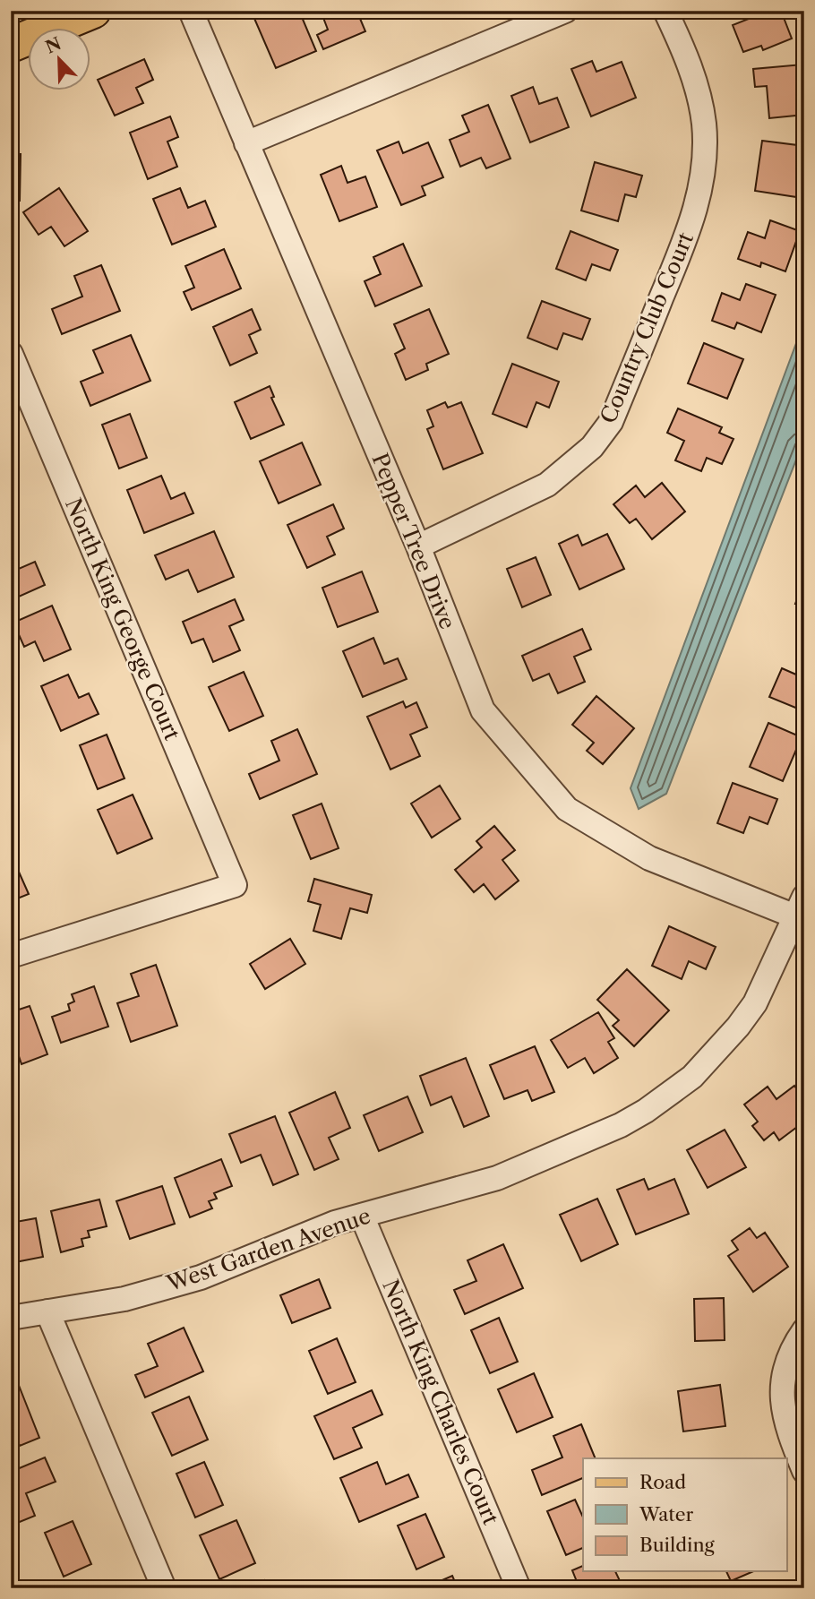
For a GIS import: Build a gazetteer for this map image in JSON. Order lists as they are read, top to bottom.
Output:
{
  "streets": {
    "street": [
      "Country Club Court",
      "Pepper Tree Drive",
      "North King George Court",
      "West Garden Avenue",
      "North King Charles Court"
    ]
  },
  "crossings": [
    ["Country Club Court", "Pepper Tree Drive"],
    ["Pepper Tree Drive", "West Garden Avenue"],
    ["West Garden Avenue", "North King Charles Court"]
  ],
  "legend": ["Road", "Water", "Building"],
  "north": "top left"
}
